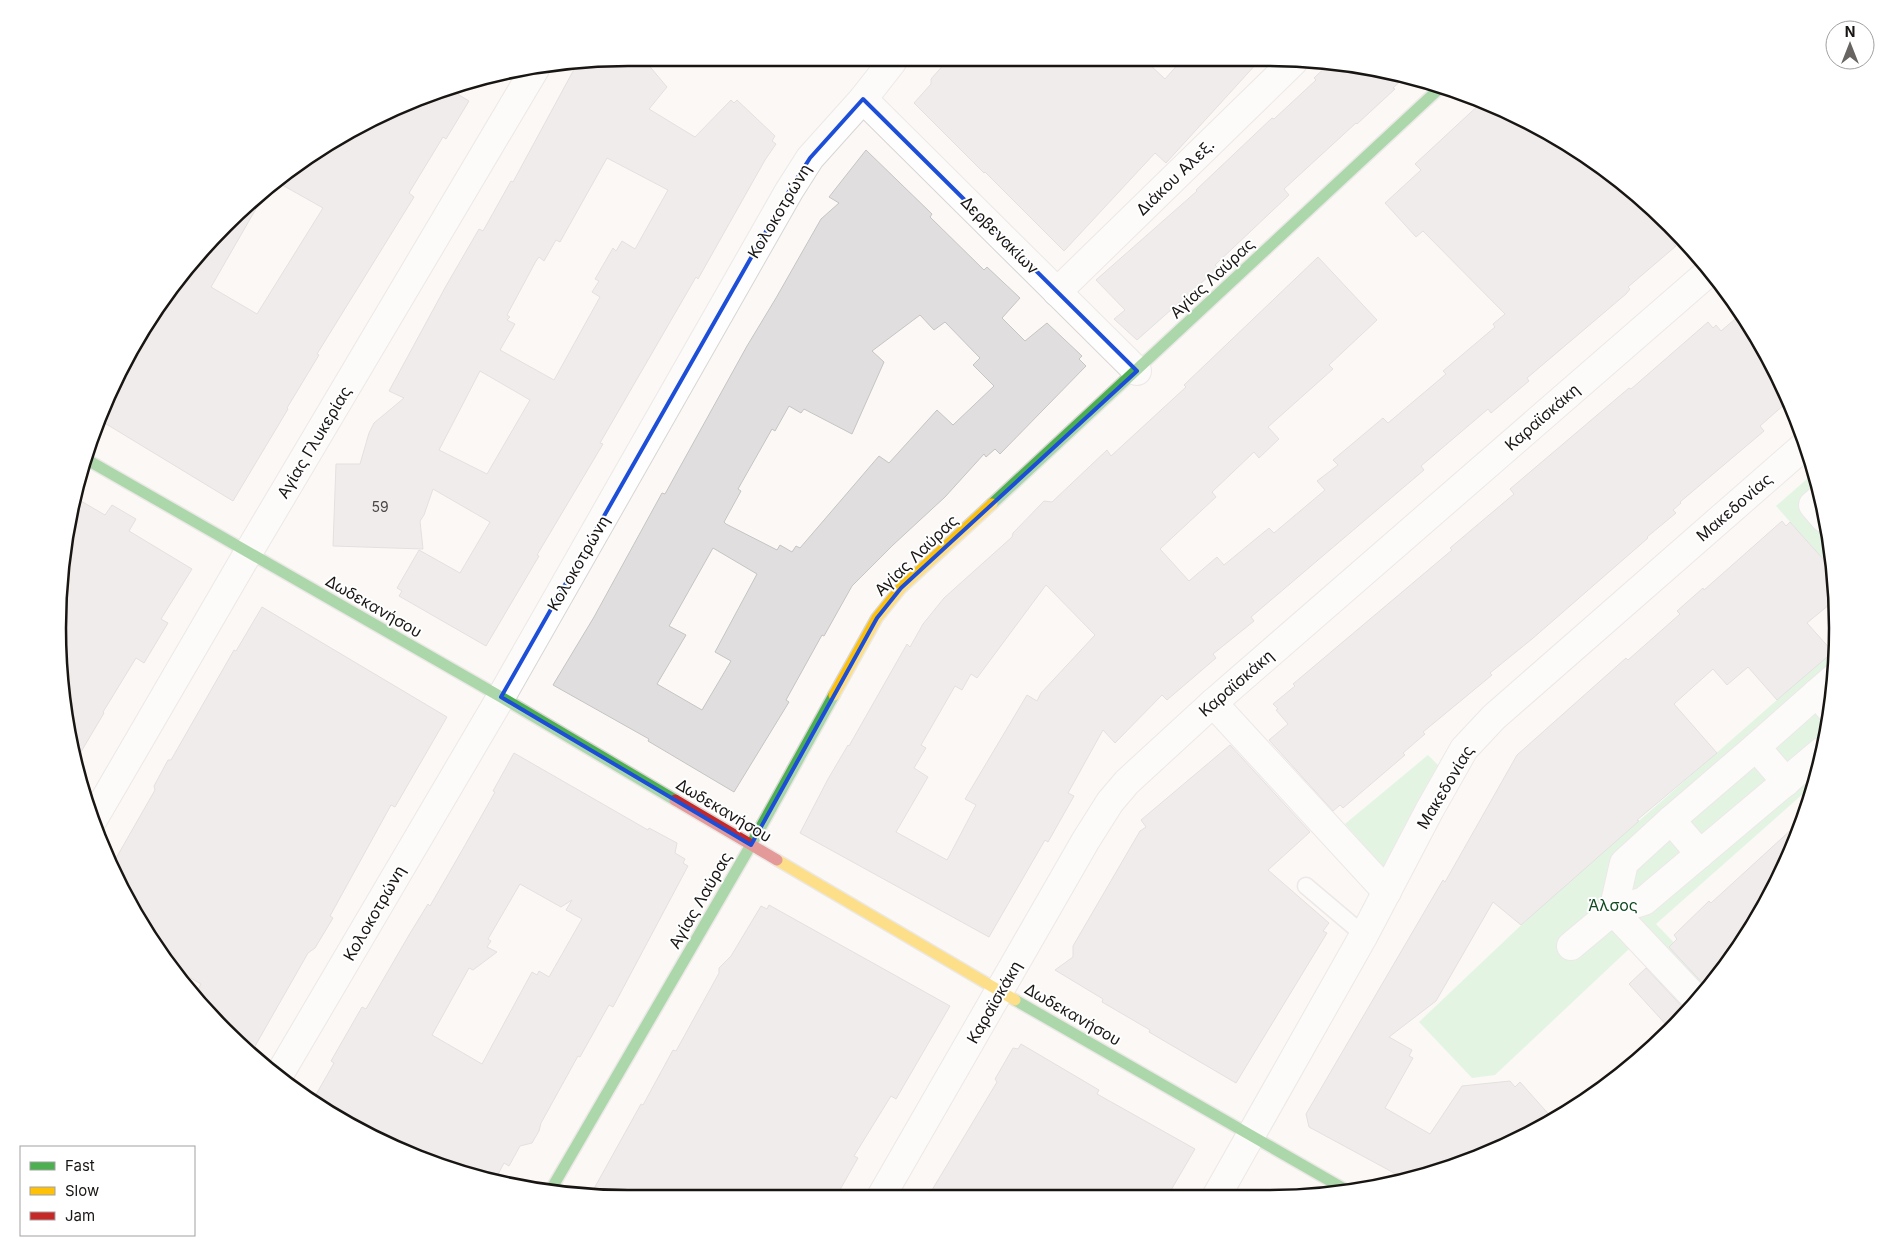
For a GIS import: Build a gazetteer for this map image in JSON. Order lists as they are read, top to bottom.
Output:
{
  "streets": {
    "street": [
      "Διάκου Αλεξ.",
      "Κολοκοτρώνη",
      "Δερβενακίων",
      "Αγίας Λαύρας",
      "Καραϊσκάκη",
      "Αγίας Γλυκερίας",
      "Μακεδονίας",
      "Δωδεκανήσου"
    ]
  },
  "crossings": [
    ["Διάκου Αλεξ.", "Δερβενακίων"],
    ["Κολοκοτρώνη", "Δερβενακίων"],
    ["Κολοκοτρώνη", "Δωδεκανήσου"],
    ["Δερβενακίων", "Αγίας Λαύρας"],
    ["Αγίας Λαύρας", "Δωδεκανήσου"],
    ["Καραϊσκάκη", "Δωδεκανήσου"],
    ["Αγίας Γλυκερίας", "Δωδεκανήσου"],
    ["Μακεδονίας", "Δωδεκανήσου"]
  ],
  "parks": ["Άλσος"],
  "house_numbers": ["59"],
  "legend": ["Fast", "Slow", "Jam"],
  "north": "top"
}
